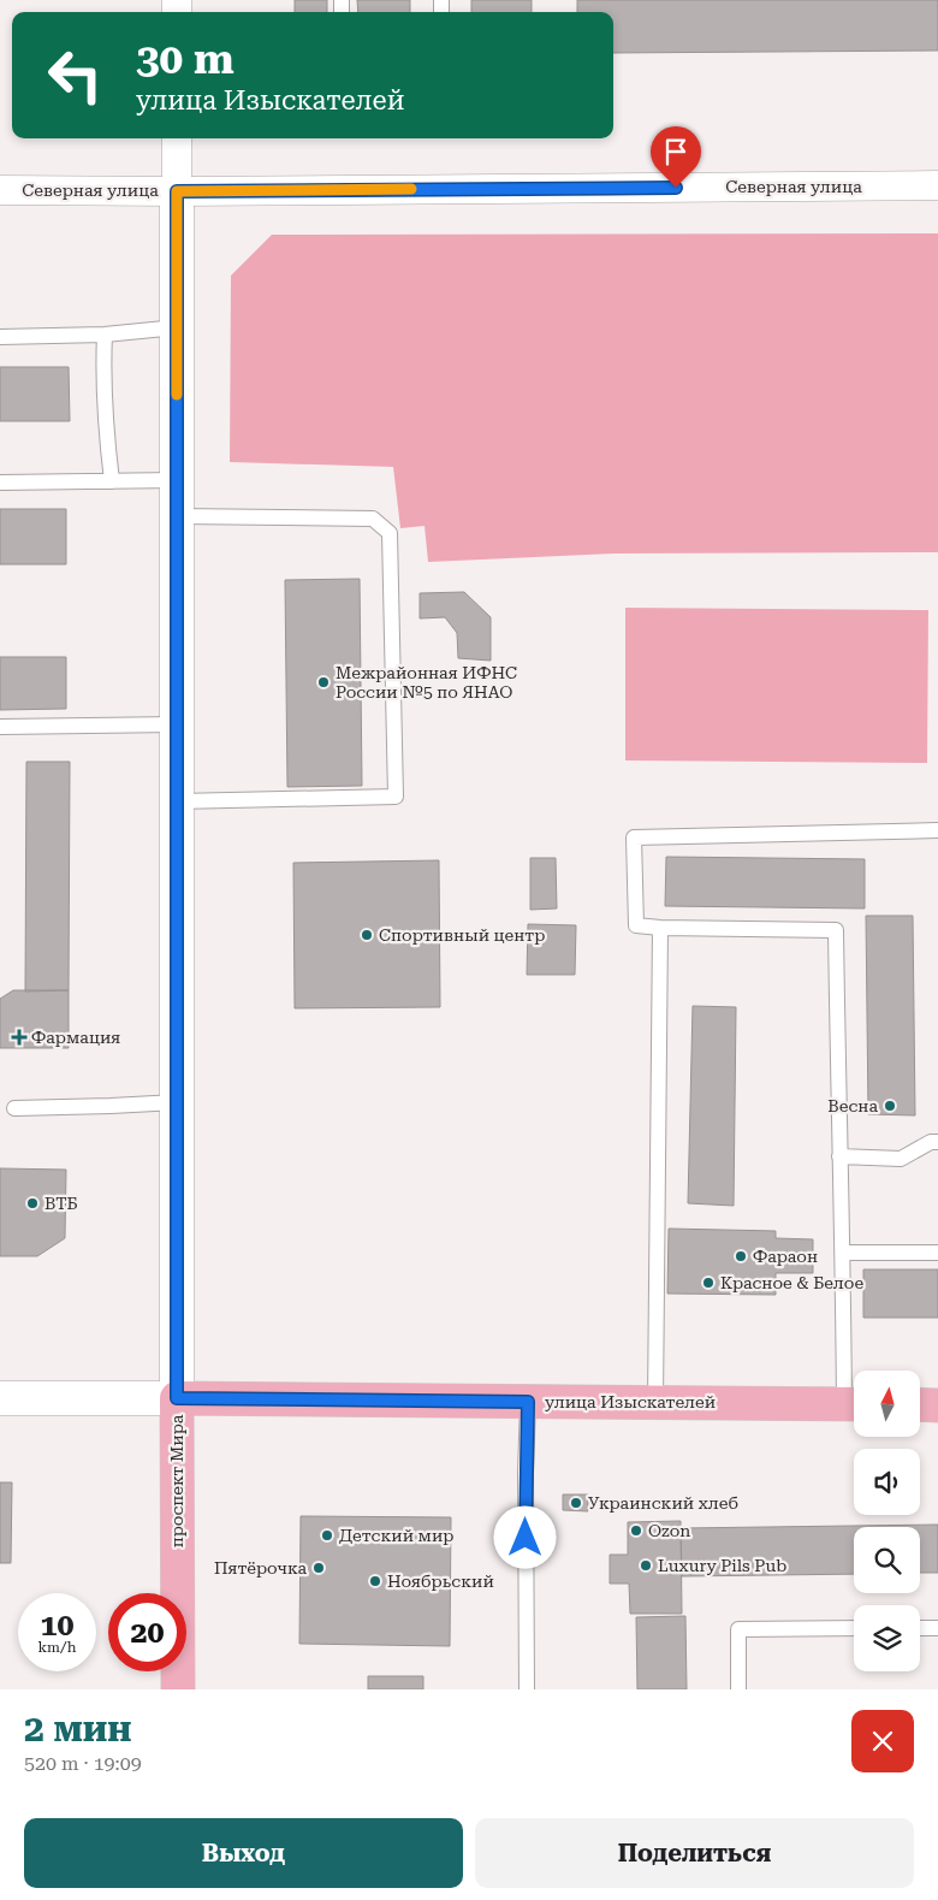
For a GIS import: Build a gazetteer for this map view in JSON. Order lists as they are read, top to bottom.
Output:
{
  "streets": {
    "main road": ["улица Изыскателей", "проспект Мира"],
    "street": ["Северная улица"]
  },
  "crossings": [
    ["Северная улица", "проспект Мира"],
    ["улица Изыскателей", "проспект Мира"]
  ],
  "places": {
    "other": [
      "Межрайонная ИФНС России №5 по ЯНАО",
      "Спортивный центр",
      "Весна",
      "ВТБ",
      "Фараон",
      "Красное & Белое",
      "Украинский хлеб",
      "Ozon",
      "Детский мир",
      "Luxury Pils Pub",
      "Пятёрочка",
      "Ноябрьский"
    ],
    "health": ["Фармация"]
  },
  "north": "top",
  "page": {
    "turn": ["30 m", "улица Изыскателей"],
    "speed": "10 km/h",
    "limit": "20",
    "heading": ["2 мин", "520 m · 19:09"],
    "buttons": ["Выход", "Поделиться"]
  }
}
